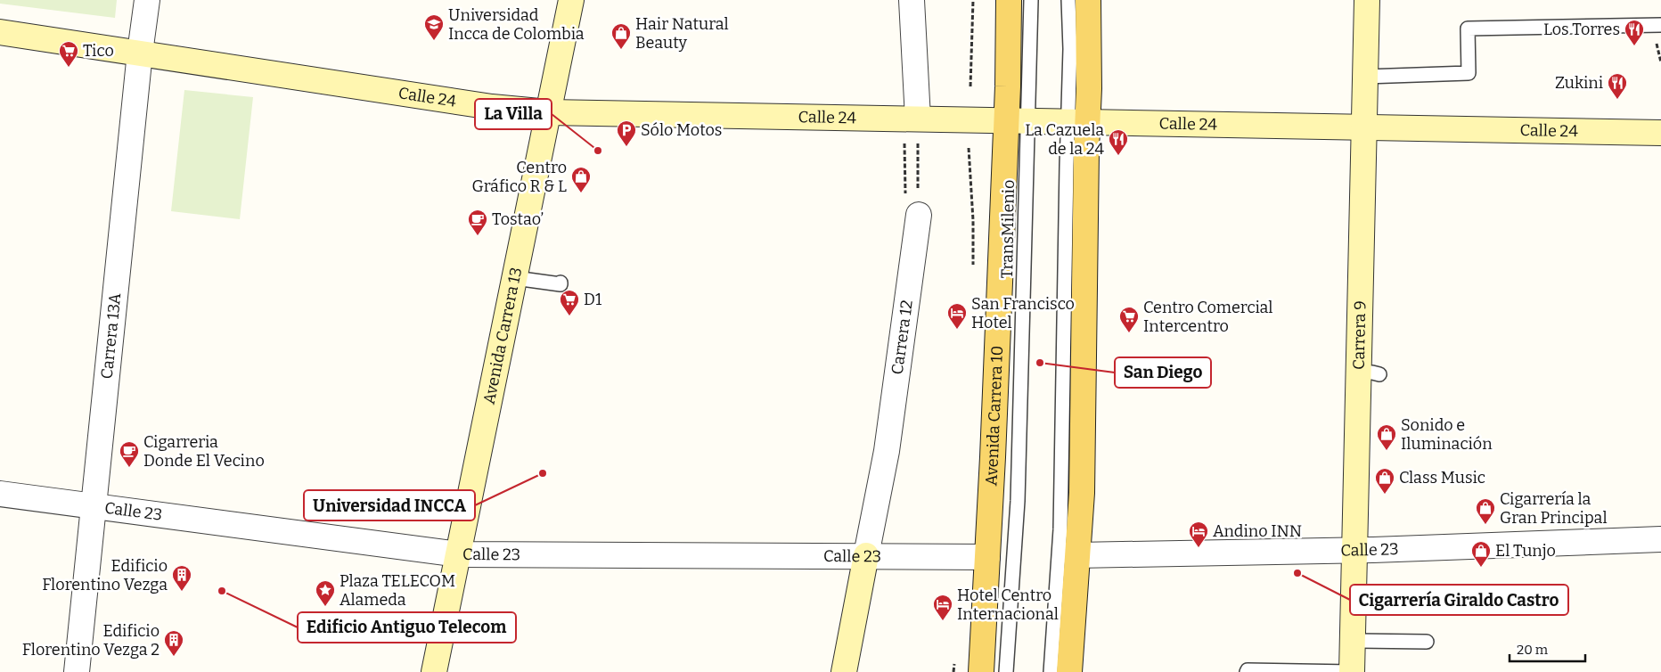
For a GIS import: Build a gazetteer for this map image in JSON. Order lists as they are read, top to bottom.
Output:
{
  "streets": {
    "main road": ["Avenida Carrera 10"],
    "street": [
      "Calle 24",
      "Carrera 13A",
      "Avenida Carrera 13",
      "Carrera 9",
      "Carrera 12",
      "Calle 23"
    ],
    "lane": ["TransMilenio"]
  },
  "crossings": [
    ["Calle 24", "TransMilenio"],
    ["Calle 24", "Carrera 13A"],
    ["Calle 24", "Avenida Carrera 13"],
    ["Calle 24", "Carrera 9"],
    ["Calle 24", "Avenida Carrera 10"],
    ["TransMilenio", "Avenida Carrera 10"],
    ["Carrera 13A", "Calle 23"],
    ["Avenida Carrera 13", "Calle 23"],
    ["Carrera 9", "Calle 23"],
    ["Carrera 12", "Calle 23"],
    ["Avenida Carrera 10", "Calle 23"]
  ],
  "places": {
    "school or university": ["Universidad Incca de Colombia"],
    "restaurant": ["Los Torres", "Zukini", "La Cazuela de la 24"],
    "shop": [
      "Hair Natural Beauty",
      "Centro Gráfico R & L",
      "Sonido e Iluminación",
      "Class Music",
      "Cigarrería la Gran Principal",
      "El Tunjo"
    ],
    "supermarket": ["Tico", "D1", "Centro Comercial Intercentro"],
    "parking": ["Sólo Motos"],
    "other": [
      "La Villa",
      "San Diego",
      "Universidad INCCA",
      "Cigarrería Giraldo Castro",
      "Edificio Antiguo Telecom"
    ],
    "cafe": ["Tostao’", "Cigarreria Donde El Vecino"],
    "hotel": ["San Francisco Hotel", "Andino INN", "Hotel Centro Internacional"],
    "building": ["Edificio Florentino Vezga", "Edificio Florentino Vezga 2"],
    "place": ["Plaza TELECOM Alameda"]
  },
  "scale_bar": "20 m"
}
